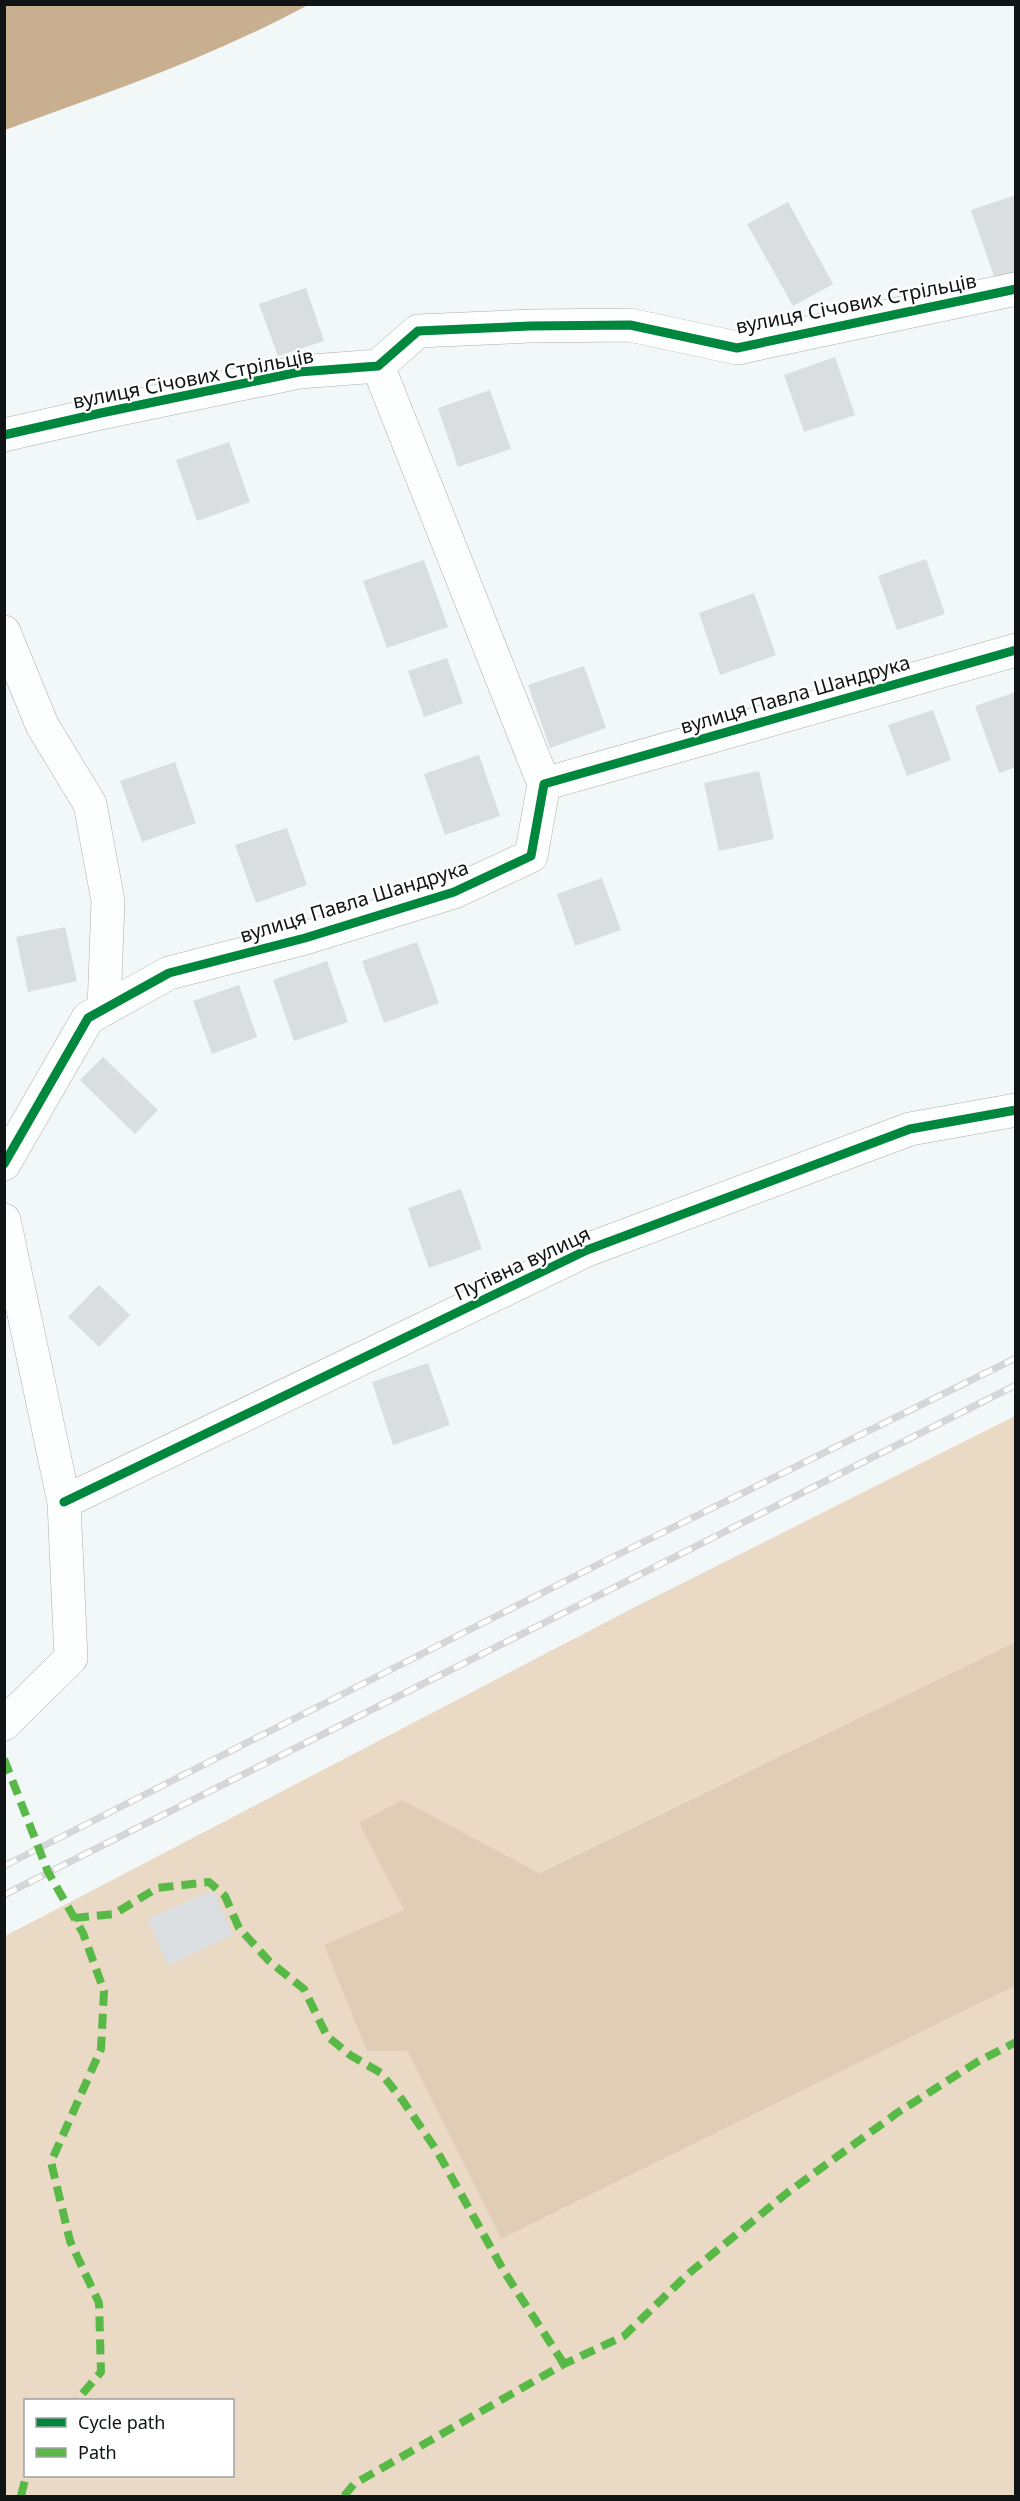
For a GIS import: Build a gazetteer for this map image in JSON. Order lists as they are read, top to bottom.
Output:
{
  "streets": {
    "street": ["вулиця Січових Стрільців", "вулиця Павла Шандрука", "Путівна вулиця"]
  },
  "legend": ["Cycle path", "Path"]
}
